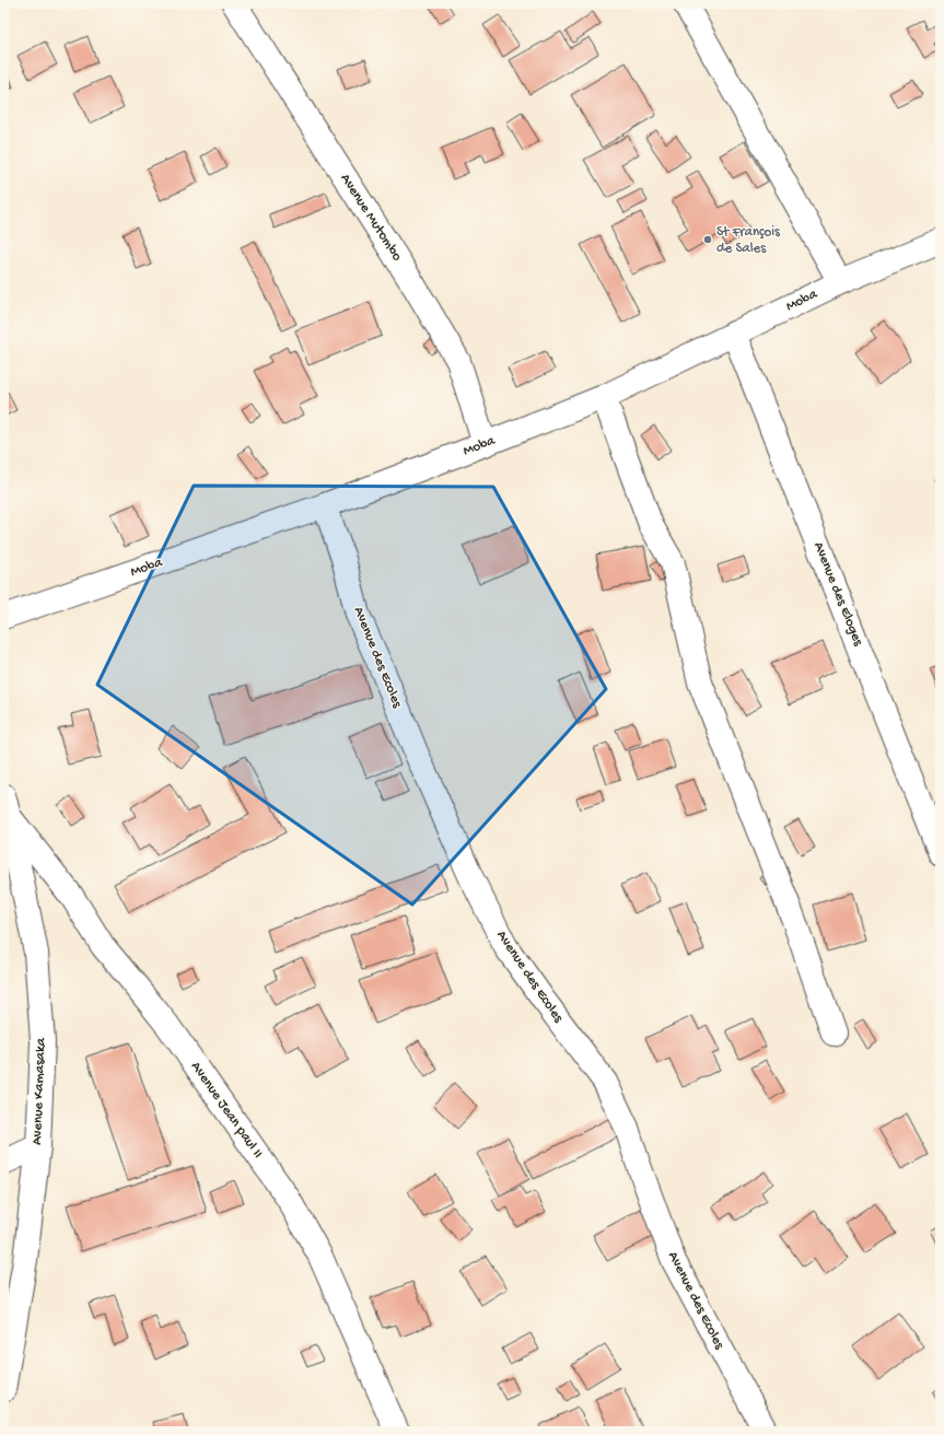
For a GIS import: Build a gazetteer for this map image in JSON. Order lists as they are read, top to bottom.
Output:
{
  "streets": {
    "street": [
      "Avenue Mutombo",
      "Moba",
      "Avenue des Eloges",
      "Avenue des Ecoles",
      "Avenue Kamasaka",
      "Avenue Jean paul II"
    ]
  },
  "crossings": [
    ["Avenue Mutombo", "Moba"],
    ["Moba", "Avenue des Eloges"],
    ["Moba", "Avenue des Ecoles"],
    ["Avenue Kamasaka", "Avenue Jean paul II"]
  ],
  "places": ["St François de Sales"]
}
